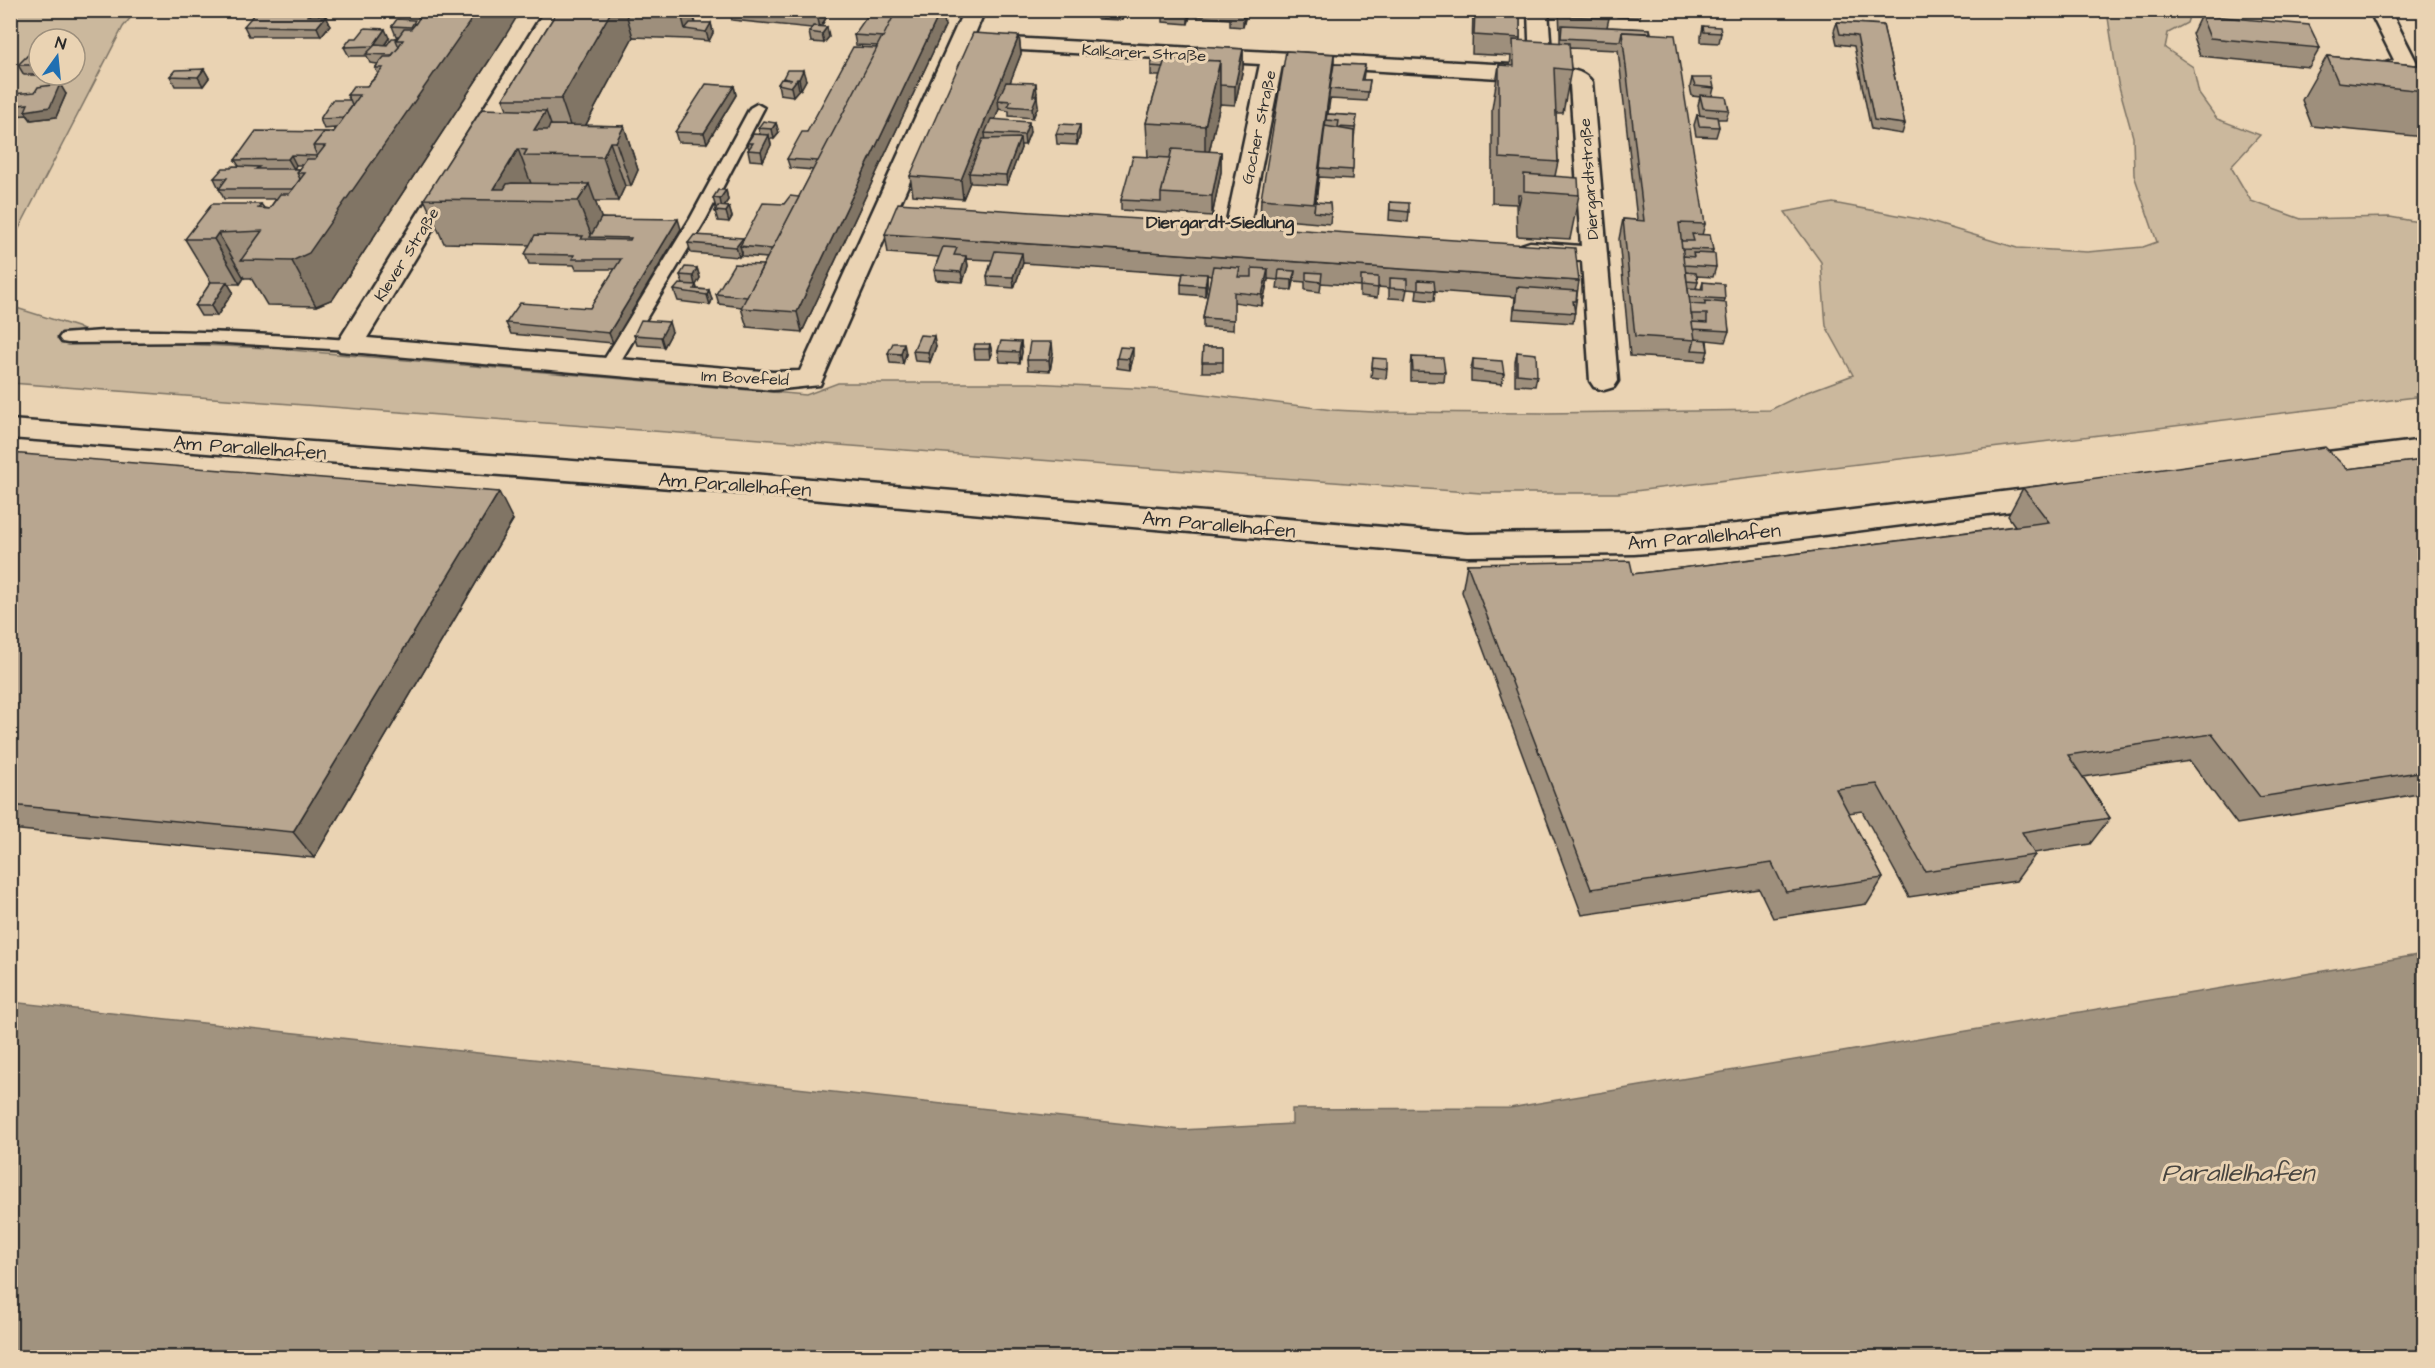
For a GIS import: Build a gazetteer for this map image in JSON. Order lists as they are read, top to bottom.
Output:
{
  "streets": {
    "street": [
      "Kalkarer Straße",
      "Gocher Straße",
      "Diergardtstraße",
      "Klever Straße",
      "Im Bovefeld",
      "Am Parallelhafen"
    ]
  },
  "crossings": [
    ["Kalkarer Straße", "Gocher Straße"],
    ["Kalkarer Straße", "Diergardtstraße"],
    ["Kalkarer Straße", "Im Bovefeld"],
    ["Klever Straße", "Im Bovefeld"]
  ],
  "districts": ["Diergardt-Siedlung"],
  "water": ["Parallelhafen"],
  "north": "top"
}
